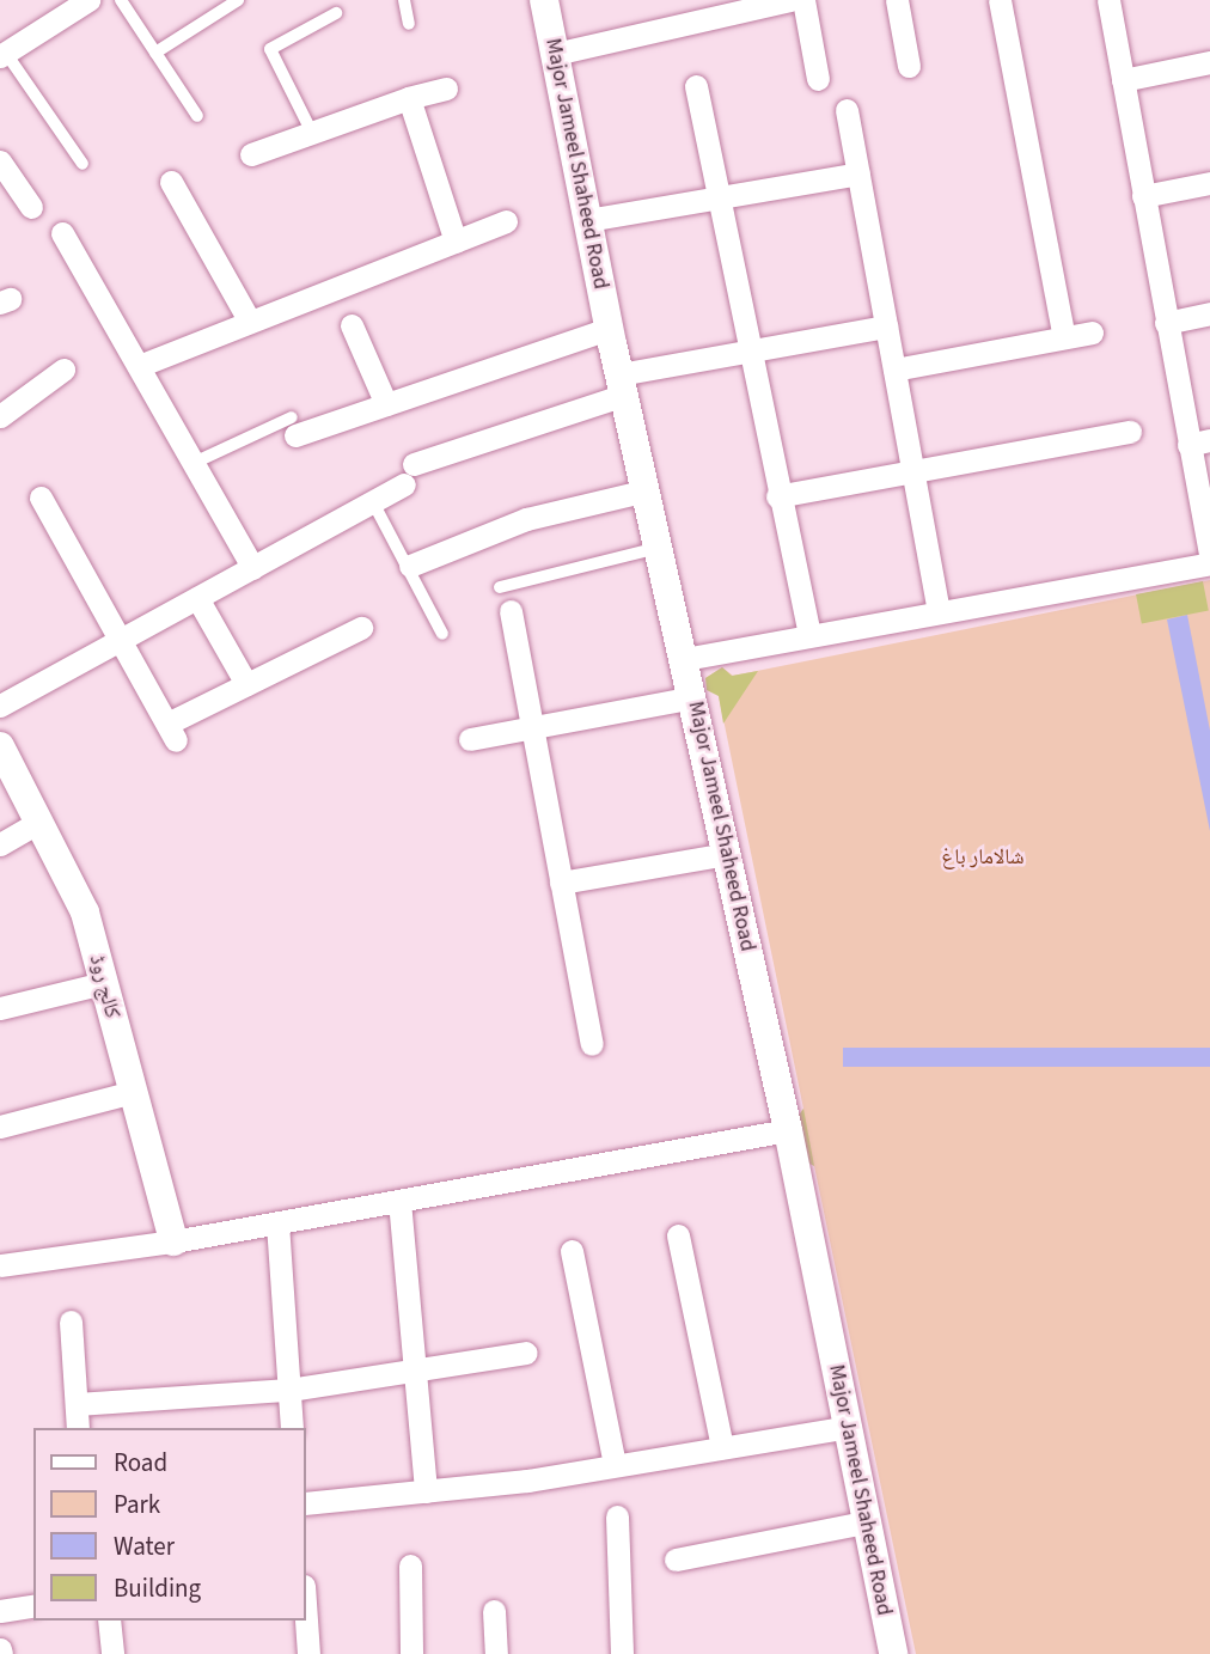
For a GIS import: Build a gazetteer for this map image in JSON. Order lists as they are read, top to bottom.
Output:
{
  "streets": {
    "street": ["Major Jameel Shaheed Road", "کالج روڈ"]
  },
  "parks": ["شالامار باغ"],
  "legend": [
    "Road",
    "Park",
    "Water",
    "Building"
  ]
}
